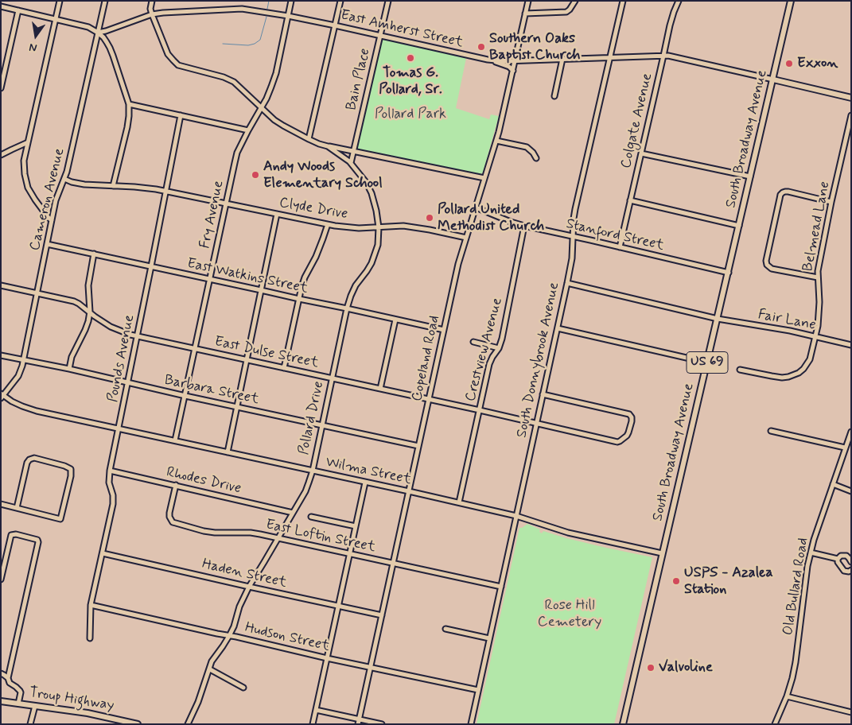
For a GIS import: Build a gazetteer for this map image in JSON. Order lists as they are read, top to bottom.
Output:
{
  "streets": {
    "main road": ["South Broadway Avenue", "US 69", "Troup Highway"],
    "street": [
      "East Amherst Street",
      "Bain Place",
      "Colgate Avenue",
      "Cameron Avenue",
      "Clyde Drive",
      "Fry Avenue",
      "Belmead Lane",
      "Stanford Street",
      "East Watkins Street",
      "Fair Lane",
      "Crestview Avenue",
      "East Dulse Street",
      "Pounds Avenue",
      "Copeland Road",
      "South Donnybrook Avenue",
      "Barbara Street",
      "Pollard Drive",
      "Wilma Street",
      "Rhodes Drive",
      "East Loftin Street",
      "Haden Street",
      "Old Bullard Road",
      "Hudson Street"
    ]
  },
  "crossings": [
    ["East Amherst Street", "Bain Place"],
    ["East Amherst Street", "Colgate Avenue"],
    ["East Amherst Street", "South Broadway Avenue"],
    ["East Amherst Street", "Cameron Avenue"],
    ["East Amherst Street", "Fry Avenue"],
    ["East Amherst Street", "Copeland Road"],
    ["East Amherst Street", "South Donnybrook Avenue"],
    ["East Amherst Street", "Pollard Drive"],
    ["Bain Place", "Pollard Drive"],
    ["Colgate Avenue", "Stanford Street"],
    ["South Broadway Avenue", "Stanford Street"],
    ["South Broadway Avenue", "Fair Lane"],
    ["South Broadway Avenue", "Wilma Street"],
    ["Cameron Avenue", "Clyde Drive"],
    ["Cameron Avenue", "East Watkins Street"],
    ["Cameron Avenue", "East Dulse Street"],
    ["Cameron Avenue", "Barbara Street"],
    ["Cameron Avenue", "Wilma Street"],
    ["Clyde Drive", "Fry Avenue"],
    ["Clyde Drive", "Pounds Avenue"],
    ["Clyde Drive", "Copeland Road"],
    ["Clyde Drive", "Pollard Drive"],
    ["Fry Avenue", "East Watkins Street"],
    ["Fry Avenue", "East Dulse Street"],
    ["Fry Avenue", "Barbara Street"],
    ["Fry Avenue", "Pollard Drive"],
    ["Fry Avenue", "Wilma Street"],
    ["Belmead Lane", "Fair Lane"],
    ["Stanford Street", "Crestview Avenue"],
    ["Stanford Street", "Copeland Road"],
    ["Stanford Street", "South Donnybrook Avenue"],
    ["East Watkins Street", "Pounds Avenue"],
    ["East Watkins Street", "Copeland Road"],
    ["East Watkins Street", "Pollard Drive"],
    ["Fair Lane", "South Donnybrook Avenue"],
    ["Crestview Avenue", "East Dulse Street"],
    ["Crestview Avenue", "Wilma Street"],
    ["East Dulse Street", "Pounds Avenue"],
    ["East Dulse Street", "Copeland Road"],
    ["East Dulse Street", "South Donnybrook Avenue"],
    ["East Dulse Street", "Pollard Drive"],
    ["Pounds Avenue", "Barbara Street"],
    ["Pounds Avenue", "Wilma Street"],
    ["Pounds Avenue", "Rhodes Drive"],
    ["Pounds Avenue", "Haden Street"],
    ["Pounds Avenue", "Hudson Street"],
    ["Copeland Road", "Barbara Street"],
    ["Copeland Road", "Wilma Street"],
    ["Copeland Road", "East Loftin Street"],
    ["Copeland Road", "Haden Street"],
    ["Copeland Road", "Hudson Street"],
    ["South Donnybrook Avenue", "Wilma Street"],
    ["South Donnybrook Avenue", "East Loftin Street"],
    ["South Donnybrook Avenue", "Hudson Street"],
    ["Barbara Street", "Pollard Drive"],
    ["Pollard Drive", "Wilma Street"],
    ["Pollard Drive", "Rhodes Drive"],
    ["Pollard Drive", "East Loftin Street"],
    ["Pollard Drive", "Haden Street"],
    ["Pollard Drive", "Hudson Street"],
    ["Rhodes Drive", "East Loftin Street"]
  ],
  "parks": ["Pollard Park", "Rose Hill Cemetery"],
  "places": [
    "Southern Oaks Baptist Church",
    "Tomas G. Pollard, Sr.",
    "Exxon",
    "Andy Woods Elementary School",
    "Pollard United Methodist Church",
    "USPS - Azalea Station",
    "Valvoline"
  ],
  "north": "bottom"
}
